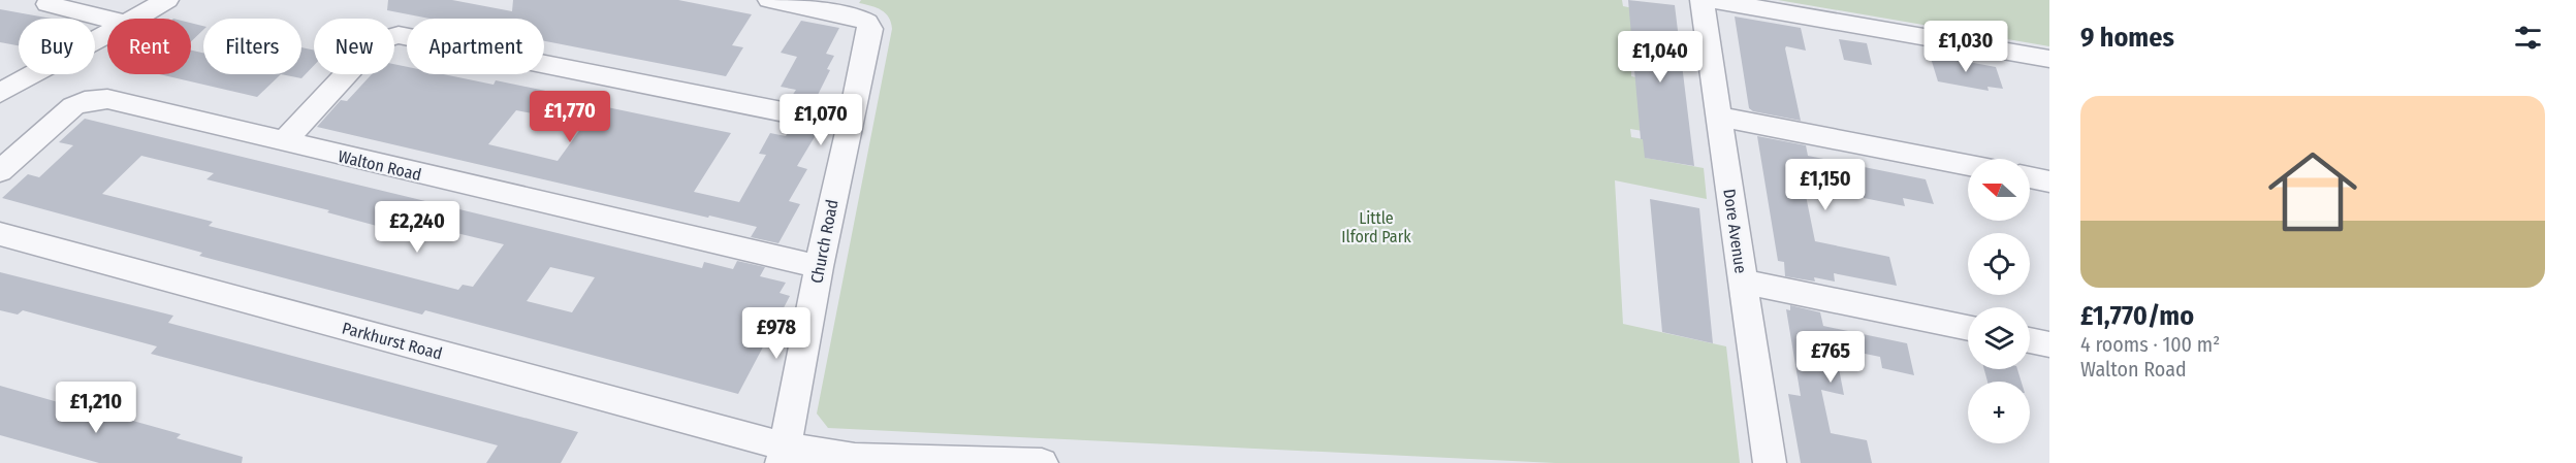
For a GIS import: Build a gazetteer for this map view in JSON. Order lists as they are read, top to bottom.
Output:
{
  "streets": {
    "street": [
      "Walton Road",
      "Dore Avenue",
      "Church Road",
      "Parkhurst Road"
    ]
  },
  "crossings": [
    ["Walton Road", "Church Road"],
    ["Church Road", "Parkhurst Road"]
  ],
  "parks": ["Little Ilford Park"],
  "north": "left",
  "page": {
    "heading": "9 homes",
    "chip": [
      "Buy",
      "Rent",
      "Filters",
      "New",
      "Apartment"
    ],
    "price": [
      "£1,030",
      "£1,040",
      "£1,770",
      "£1,070",
      "£1,150",
      "£2,240",
      "£978",
      "£765",
      "£1,210"
    ],
    "list": [
      {
        "name": "£1,770/mo",
        "note": "4 rooms · 100 m² · Walton Road"
      }
    ],
    "map_buttons": "+"
  }
}
